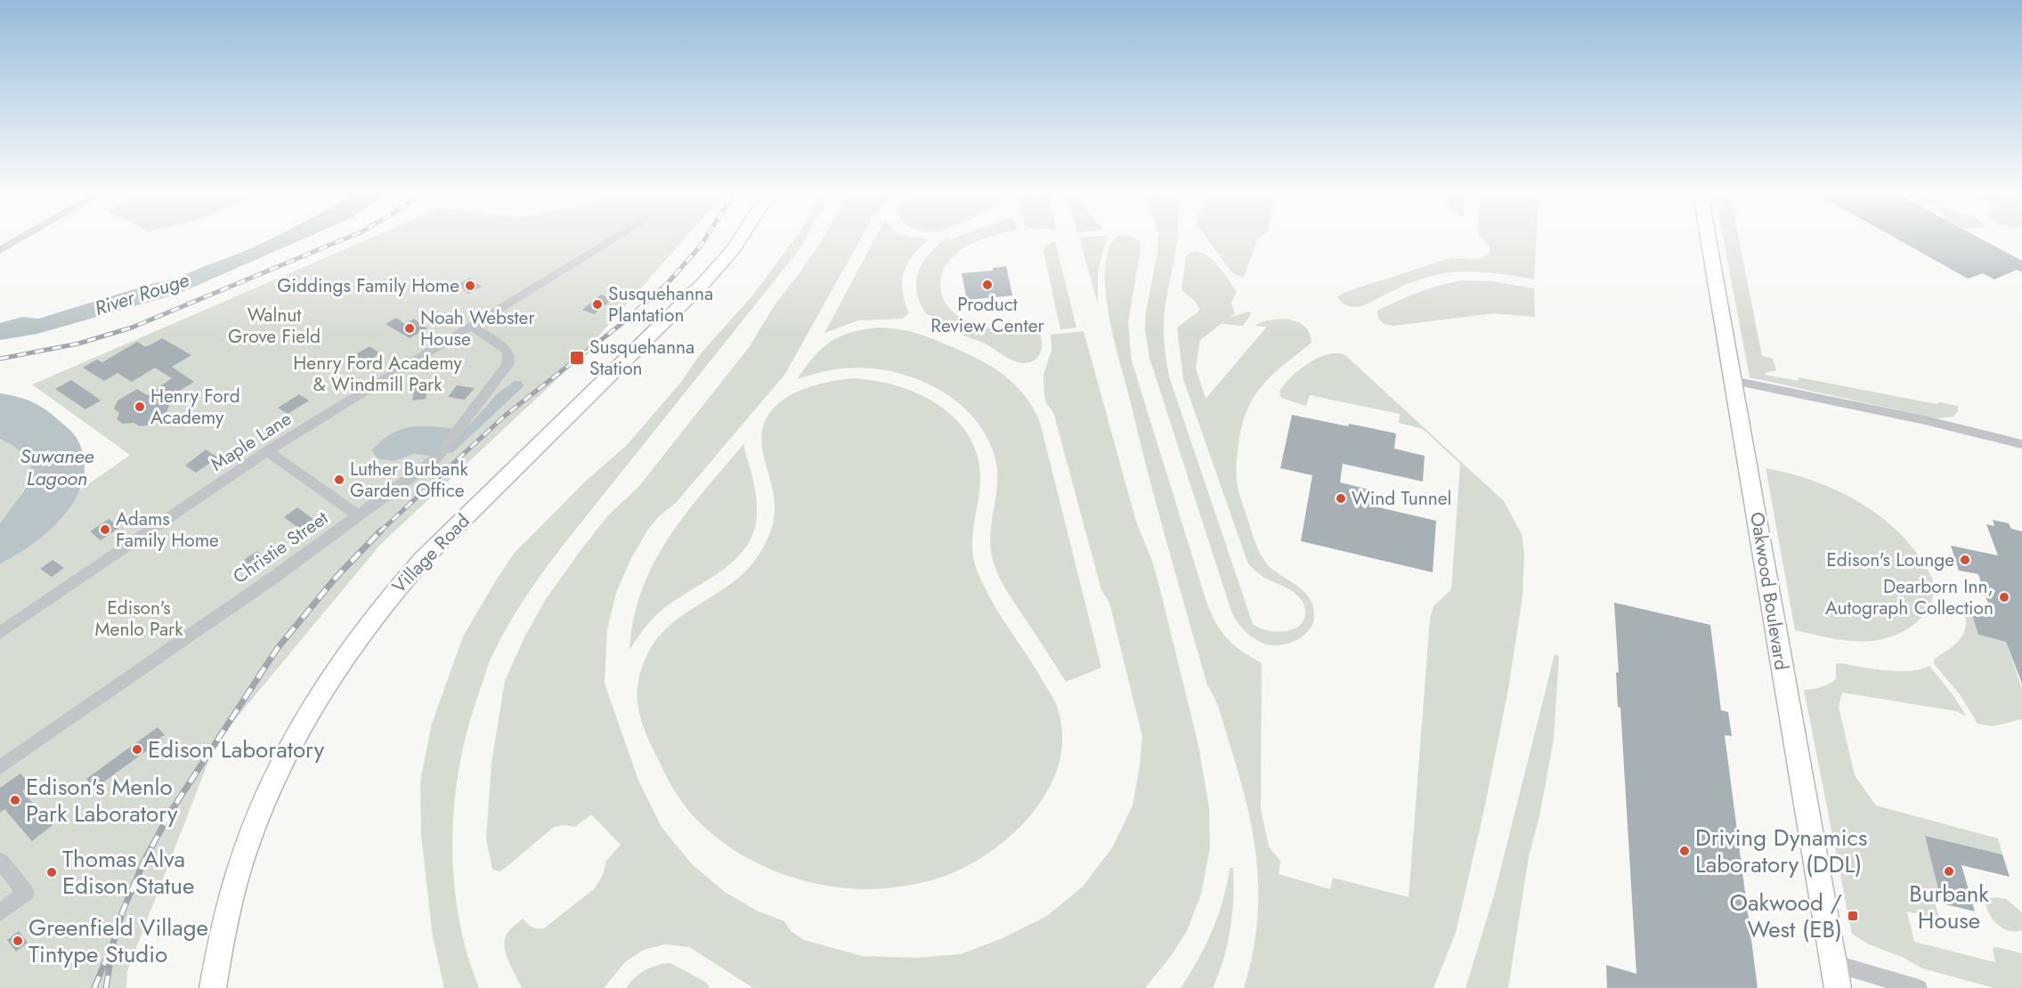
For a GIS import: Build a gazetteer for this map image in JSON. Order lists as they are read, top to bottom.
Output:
{
  "streets": {
    "street": [
      "Maple Lane",
      "Christie Street",
      "Village Road",
      "Oakwood Boulevard"
    ]
  },
  "crossings": [
    ["Maple Lane", "Christie Street"]
  ],
  "water": ["River Rouge", "Suwanee Lagoon"],
  "parks": ["Walnut Grove Field", "Henry Ford Academy & Windmill Park", "Edison's Menlo Park"],
  "places": {
    "other": [
      "Product Review Center",
      "Giddings Family Home",
      "Susquehanna Plantation",
      "Noah Webster House",
      "Henry Ford Academy",
      "Luther Burbank Garden Office",
      "Wind Tunnel",
      "Adams Family Home",
      "Edison's Lounge",
      "Dearborn Inn, Autograph Collection",
      "Edison Laboratory",
      "Edison's Menlo Park Laboratory",
      "Driving Dynamics Laboratory (DDL)",
      "Burbank House",
      "Thomas Alva Edison Statue",
      "Greenfield Village Tintype Studio"
    ],
    "transit": ["Susquehanna Station", "Oakwood / West (EB)"]
  }
}
